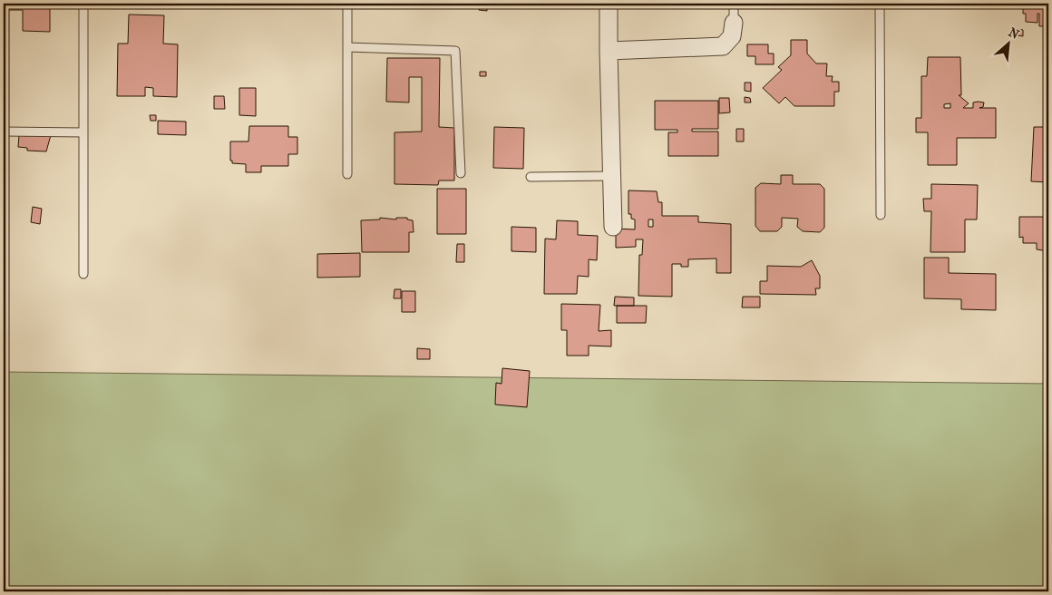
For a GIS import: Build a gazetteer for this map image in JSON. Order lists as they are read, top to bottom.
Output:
{
  "north": "top right"
}
